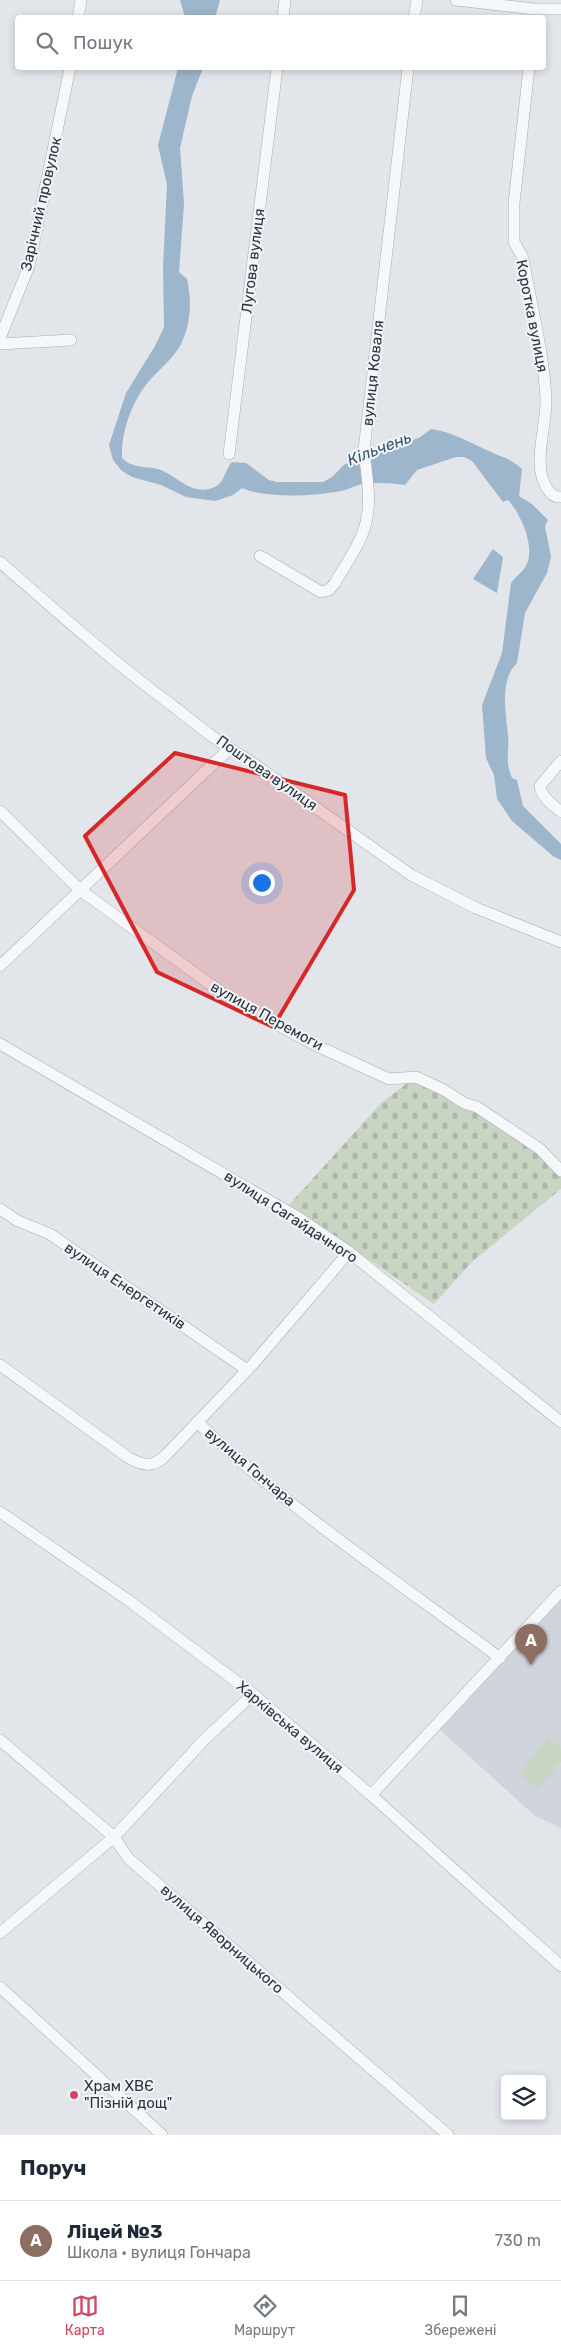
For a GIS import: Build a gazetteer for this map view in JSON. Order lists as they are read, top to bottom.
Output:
{
  "streets": {
    "street": [
      "Зарічний провулок",
      "Лугова вулиця",
      "Коротка вулиця",
      "вулиця Коваля",
      "Поштова вулиця",
      "вулиця Перемоги",
      "вулиця Сагайдачного",
      "вулиця Енергетиків",
      "вулиця Гончара",
      "Харківська вулиця",
      "вулиця Яворницького"
    ]
  },
  "water": ["Кільчень"],
  "places": ["Храм ХВЄ \"Пізній дощ\""],
  "page": {
    "search": "Пошук",
    "pins": "A",
    "heading": "Поруч",
    "list": [
      {
        "mark": "A",
        "name": "Ліцей №3",
        "note": "Школа · вулиця Гончара",
        "value": "730 m"
      }
    ],
    "nav": ["Карта", "Маршрут", "Збережені"]
  }
}
